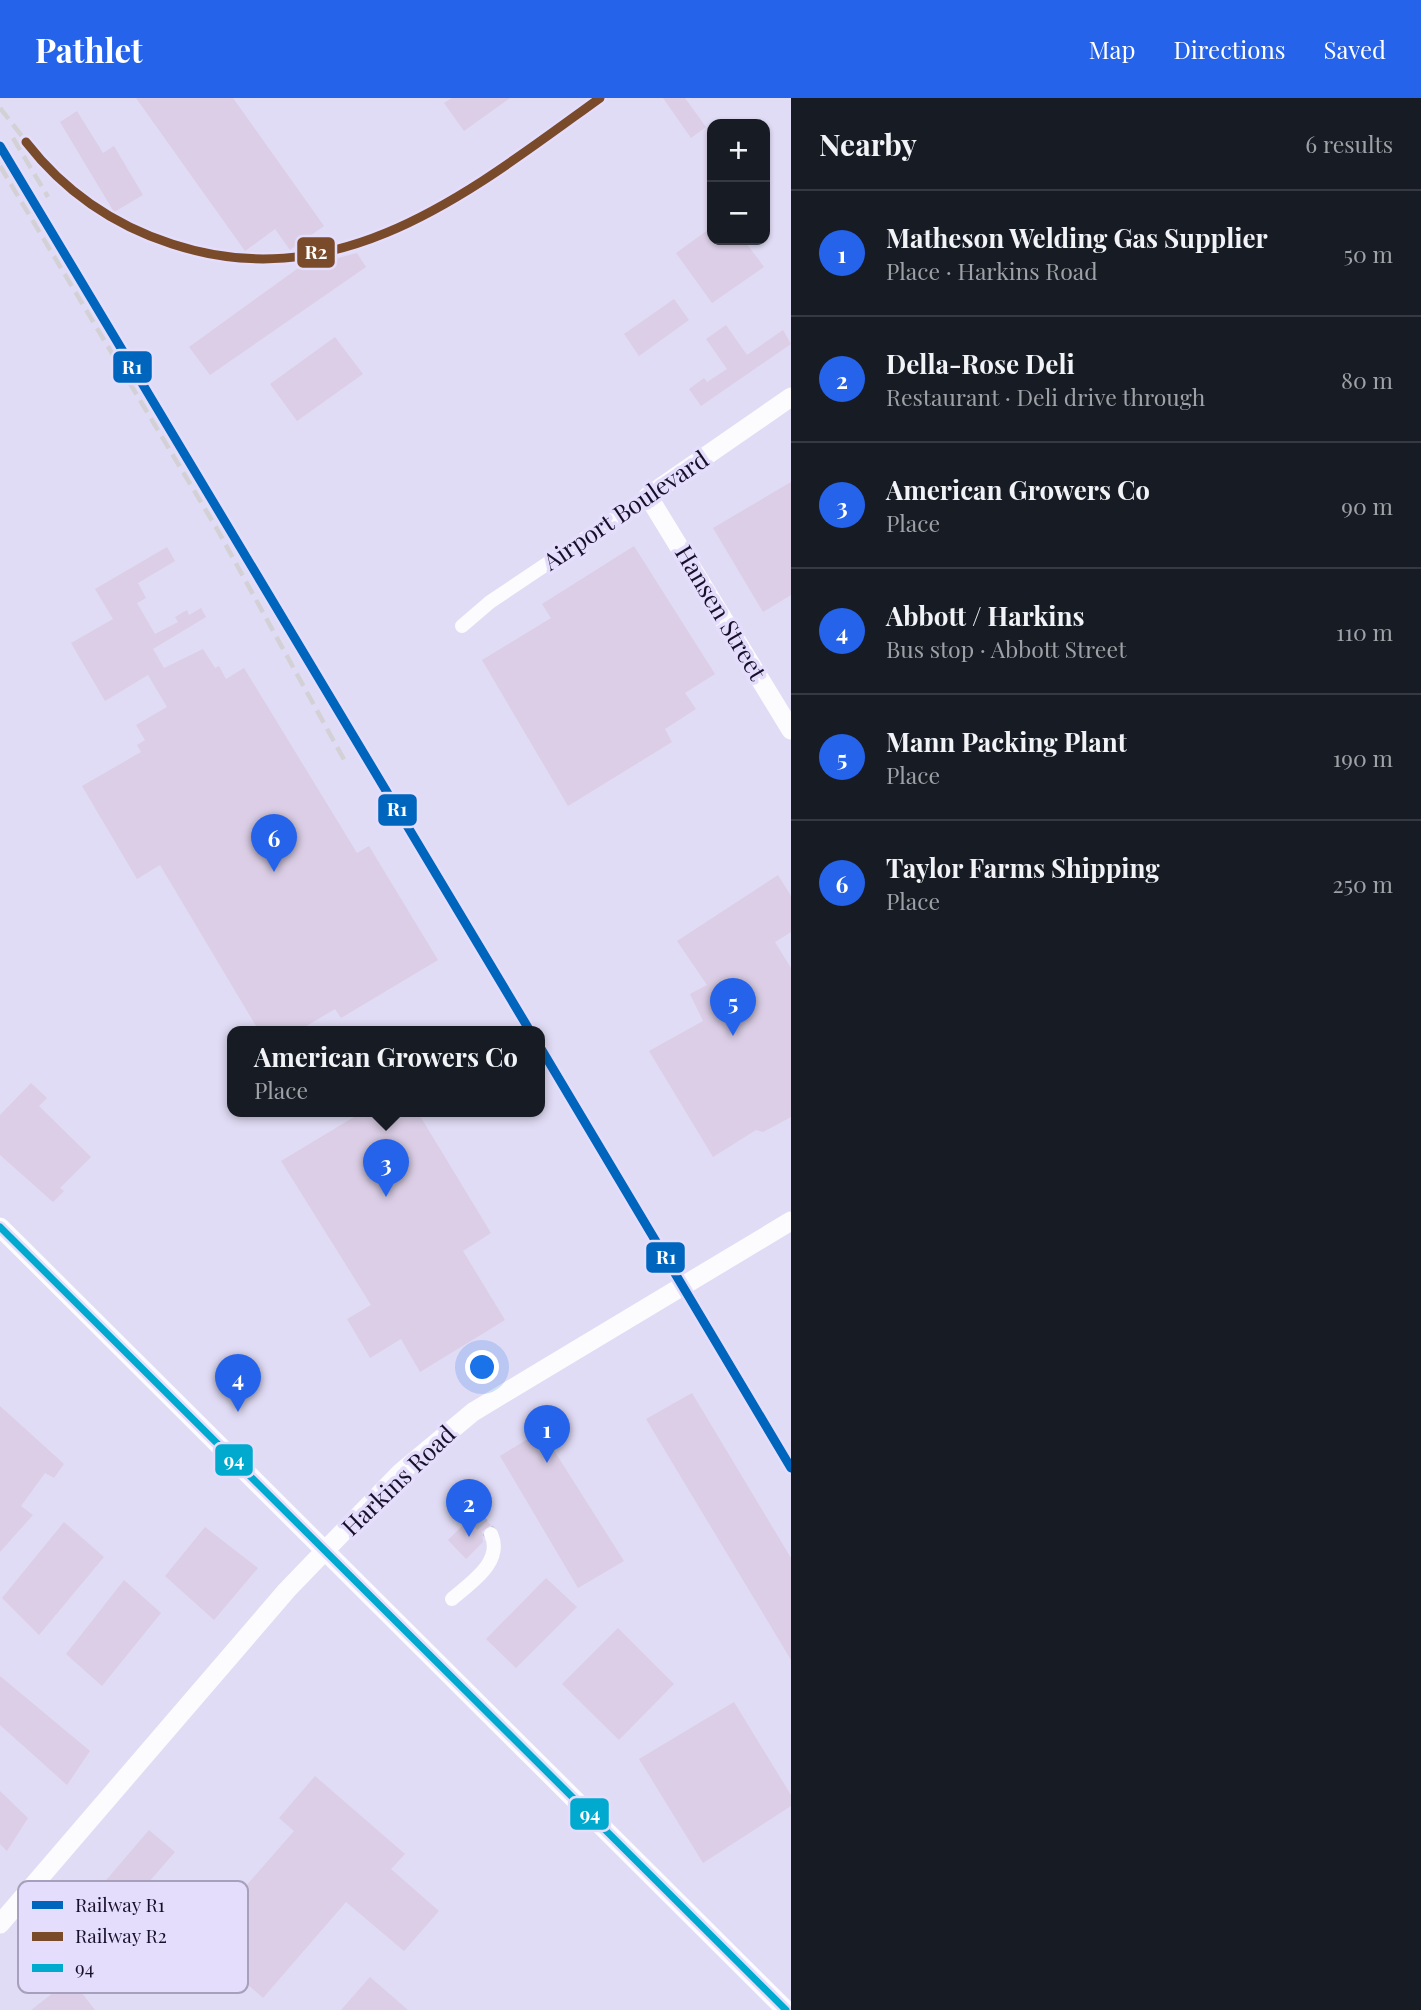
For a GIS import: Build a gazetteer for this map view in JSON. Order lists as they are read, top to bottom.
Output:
{
  "streets": {
    "street": ["Airport Boulevard", "Hansen Street", "Harkins Road"]
  },
  "crossings": [
    ["Airport Boulevard", "Hansen Street"]
  ],
  "lines": ["rail line R2", "rail line R1", "transit line 94"],
  "legend": ["Railway R1", "Railway R2", "94"],
  "page": {
    "header": "Pathlet",
    "nav": ["Map", "Directions", "Saved"],
    "heading": ["Nearby", "6 results"],
    "map_buttons": ["+", "−"],
    "list": [
      {
        "mark": "1",
        "name": "Matheson Welding Gas Supplier",
        "note": "Place · Harkins Road",
        "value": "50 m"
      },
      {
        "mark": "2",
        "name": "Della-Rose Deli",
        "note": "Restaurant · Deli drive through",
        "value": "80 m"
      },
      {
        "mark": "3",
        "name": "American Growers Co",
        "note": "Place",
        "value": "90 m"
      },
      {
        "mark": "4",
        "name": "Abbott / Harkins",
        "note": "Bus stop · Abbott Street",
        "value": "110 m"
      },
      {
        "mark": "5",
        "name": "Mann Packing Plant",
        "note": "Place",
        "value": "190 m"
      },
      {
        "mark": "6",
        "name": "Taylor Farms Shipping",
        "note": "Place",
        "value": "250 m"
      }
    ],
    "pins": [
      "6",
      "5",
      "3",
      "4",
      "1",
      "2"
    ],
    "popup": ["American Growers Co", "Place"]
  }
}
